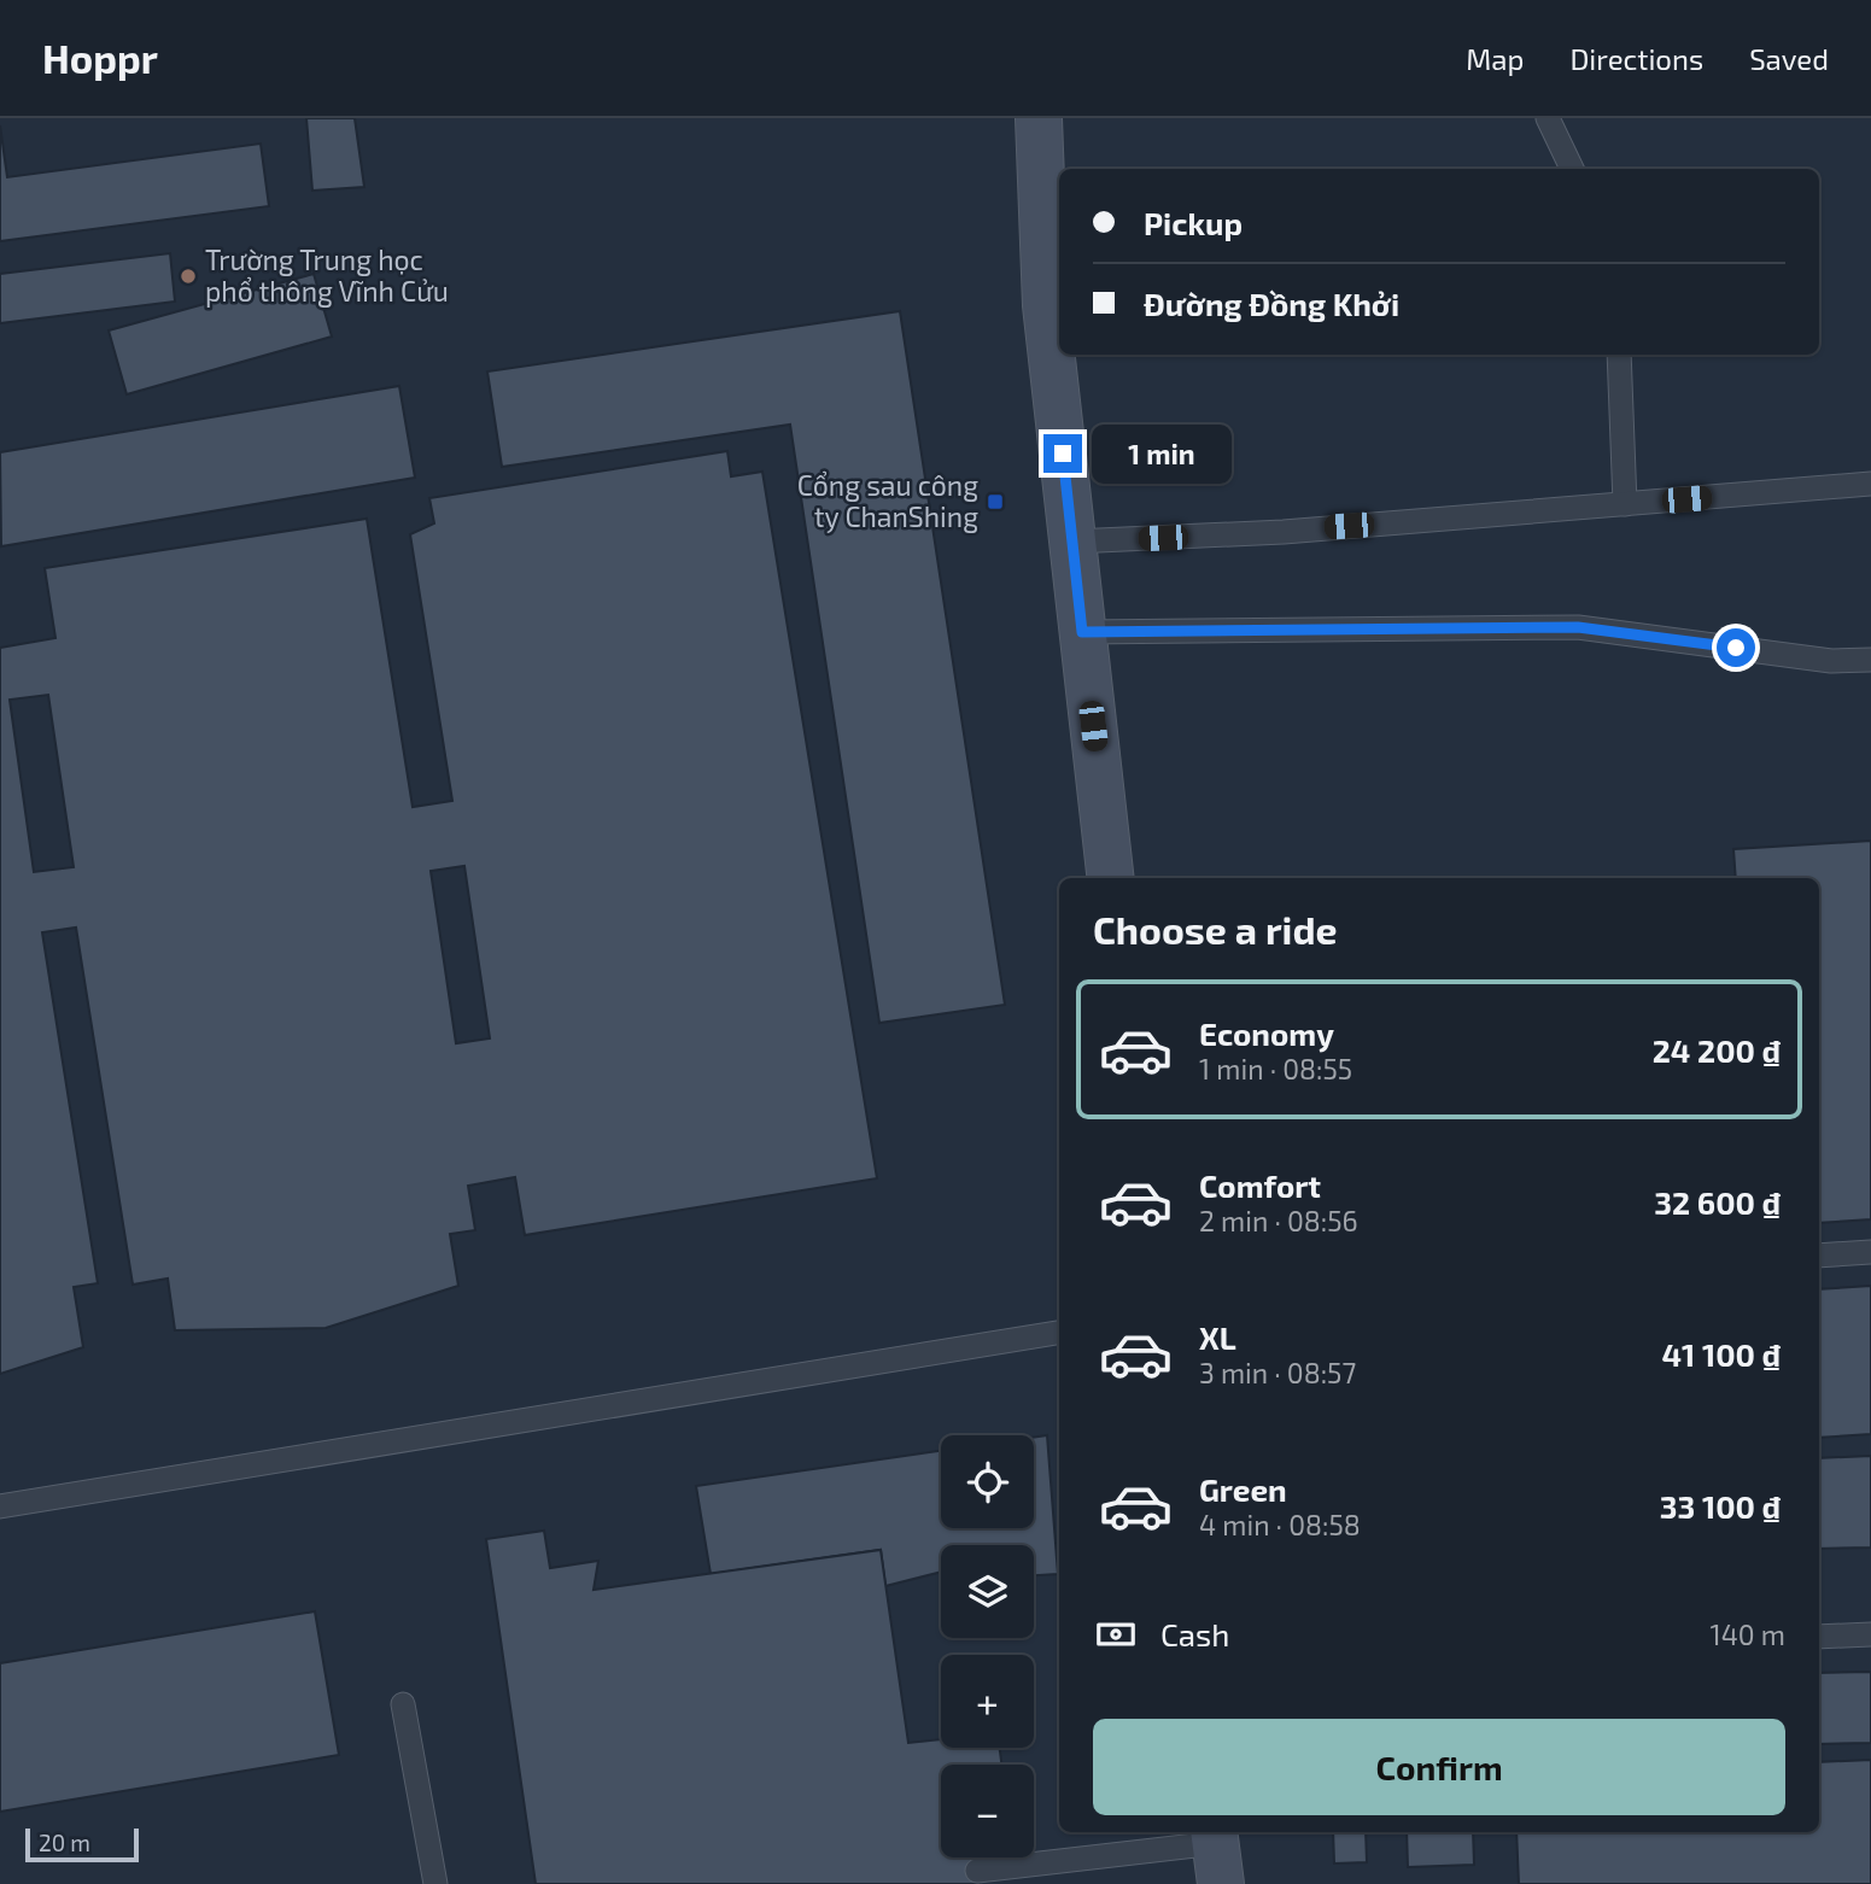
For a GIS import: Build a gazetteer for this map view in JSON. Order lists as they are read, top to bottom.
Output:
{
  "places": {
    "other": ["Trường Trung học phổ thông Vĩnh Cửu"],
    "transit": ["Cổng sau công ty ChanShing"]
  },
  "scale_bar": "20 m",
  "page": {
    "header": "Hoppr",
    "nav": ["Map", "Directions", "Saved"],
    "banner": ["Pickup", "Đường Đồng Khởi"],
    "bubble": "1 min",
    "heading": "Choose a ride",
    "list": [
      {
        "name": "Economy",
        "note": "1 min · 08:55",
        "value": "24 200 ₫"
      },
      {
        "name": "Comfort",
        "note": "2 min · 08:56",
        "value": "32 600 ₫"
      },
      {
        "name": "XL",
        "note": "3 min · 08:57",
        "value": "41 100 ₫"
      },
      {
        "name": "Green",
        "note": "4 min · 08:58",
        "value": "33 100 ₫"
      }
    ],
    "map_buttons": ["+", "−"],
    "pay": ["Cash", "140 m"],
    "buttons": "Confirm",
    "scale": "20 m"
  }
}
